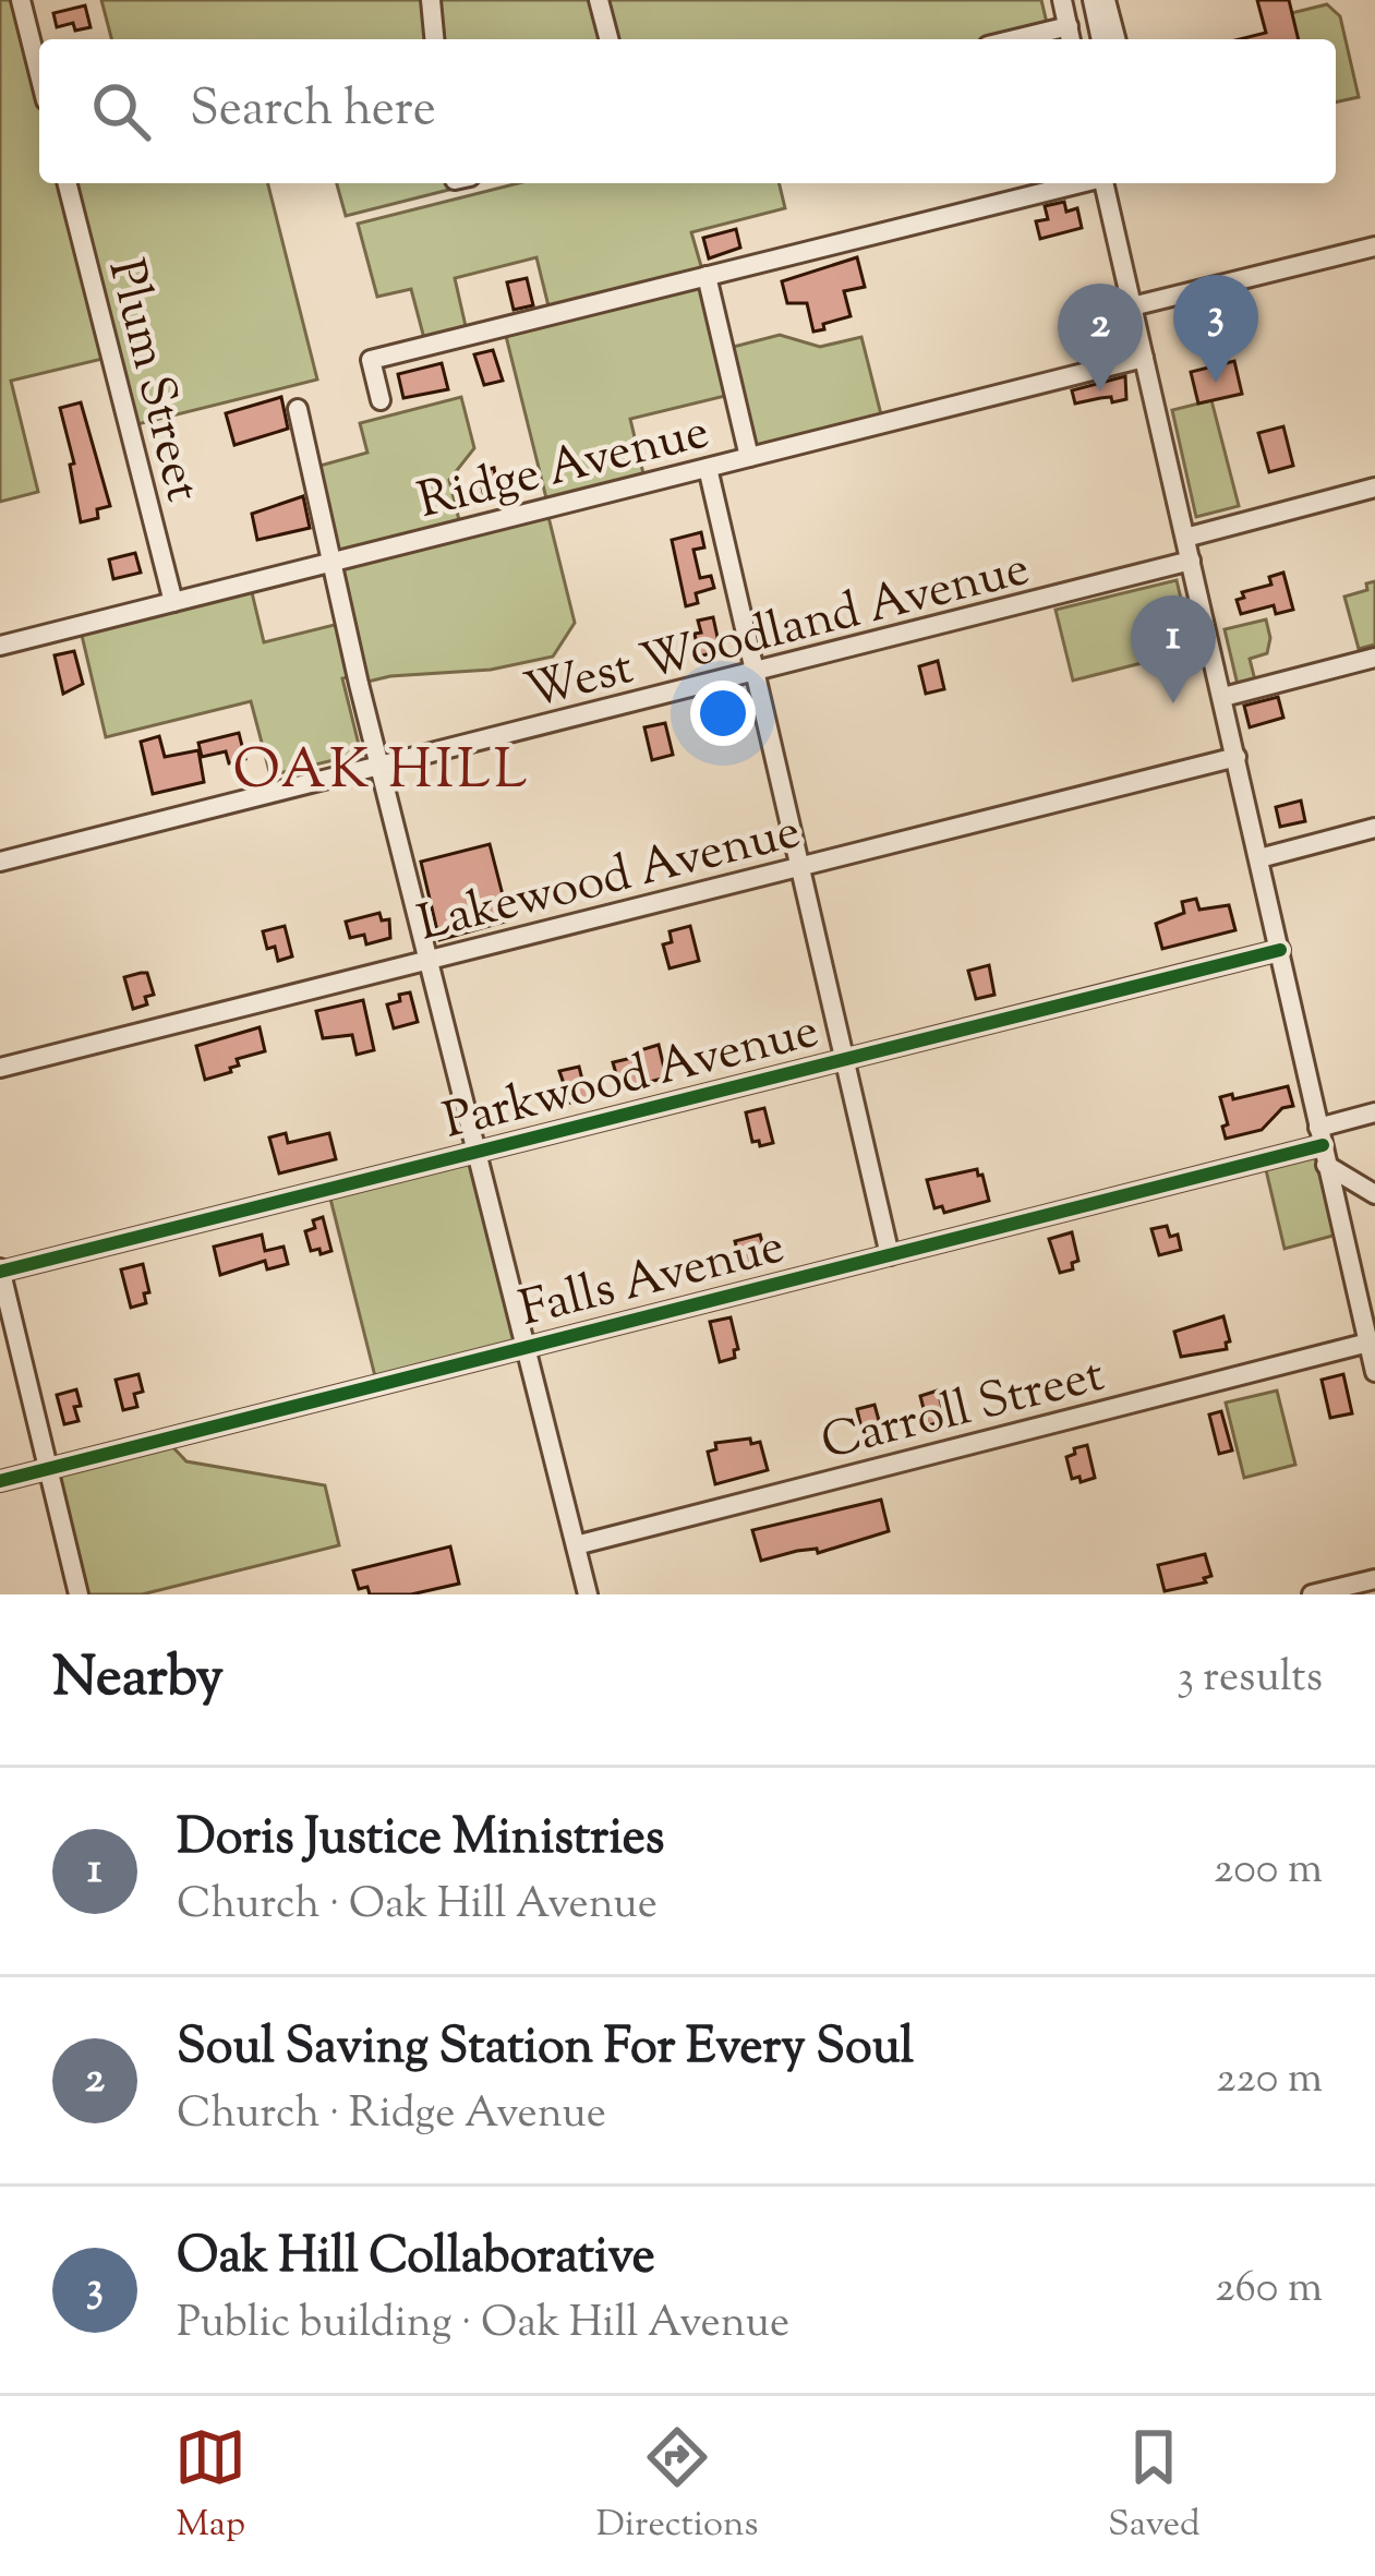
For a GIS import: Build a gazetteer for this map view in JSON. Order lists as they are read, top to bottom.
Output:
{
  "streets": {
    "street": [
      "Plum Street",
      "Ridge Avenue",
      "West Woodland Avenue",
      "Lakewood Avenue",
      "Parkwood Avenue",
      "Falls Avenue",
      "Carroll Street"
    ]
  },
  "crossings": [
    ["Plum Street", "Ridge Avenue"]
  ],
  "districts": ["OAK HILL"],
  "page": {
    "search": "Search here",
    "pins": ["3", "2", "1"],
    "heading": ["Nearby", "3 results"],
    "list": [
      {
        "mark": "1",
        "name": "Doris Justice Ministries",
        "note": "Church · Oak Hill Avenue",
        "value": "200 m"
      },
      {
        "mark": "2",
        "name": "Soul Saving Station For Every Soul",
        "note": "Church · Ridge Avenue",
        "value": "220 m"
      },
      {
        "mark": "3",
        "name": "Oak Hill Collaborative",
        "note": "Public building · Oak Hill Avenue",
        "value": "260 m"
      }
    ],
    "nav": ["Map", "Directions", "Saved"]
  }
}
